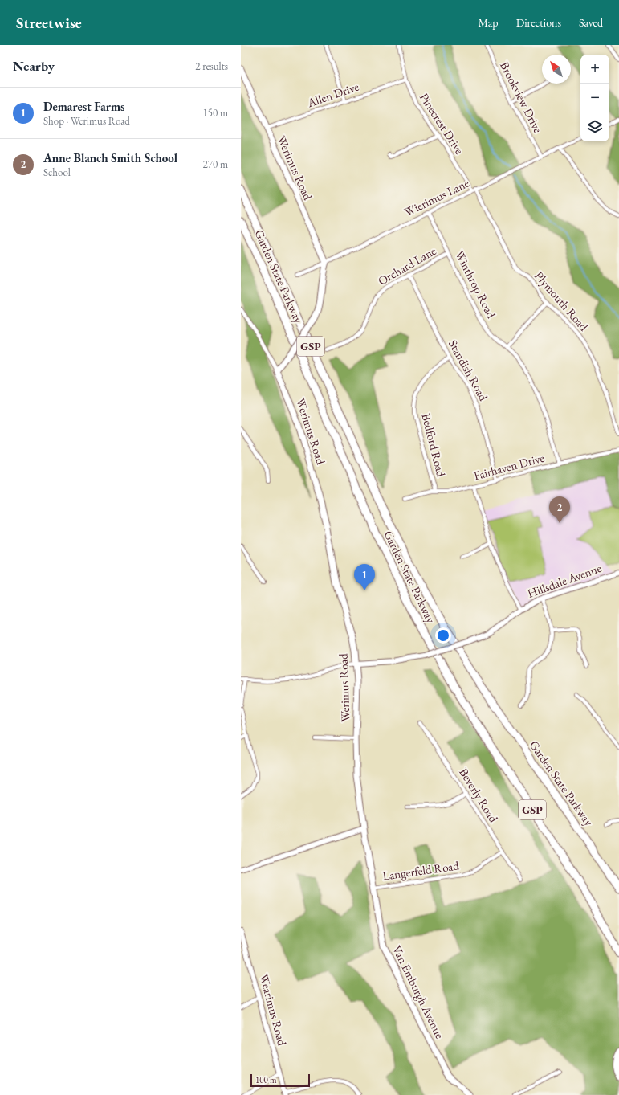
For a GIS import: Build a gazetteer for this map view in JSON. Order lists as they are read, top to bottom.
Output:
{
  "streets": {
    "highway": ["Garden State Parkway", "GSP"],
    "main road": ["Werimus Road", "Van Emburgh Avenue"],
    "street": [
      "Allen Drive",
      "Brookview Drive",
      "Pinecrest Drive",
      "Wierimus Lane",
      "Orchard Lane",
      "Winthrop Road",
      "Plymouth Road",
      "Standish Road",
      "Bedford Road",
      "Fairhaven Drive",
      "Hillsdale Avenue",
      "Beverly Road",
      "Langerfeld Road",
      "Wearimus Road"
    ]
  },
  "crossings": [
    ["Allen Drive", "Pinecrest Drive"],
    ["Allen Drive", "Werimus Road"],
    ["Brookview Drive", "Wierimus Lane"],
    ["Pinecrest Drive", "Wierimus Lane"],
    ["Werimus Road", "Wierimus Lane"],
    ["Werimus Road", "Hillsdale Avenue"],
    ["Werimus Road", "Van Emburgh Avenue"],
    ["Wierimus Lane", "Winthrop Road"],
    ["Wierimus Lane", "Plymouth Road"],
    ["Orchard Lane", "Winthrop Road"],
    ["Orchard Lane", "Standish Road"],
    ["Winthrop Road", "Fairhaven Drive"],
    ["Standish Road", "Bedford Road"],
    ["Standish Road", "Fairhaven Drive"],
    ["Bedford Road", "Fairhaven Drive"],
    ["Beverly Road", "Langerfeld Road"],
    ["Langerfeld Road", "Van Emburgh Avenue"]
  ],
  "scale_bar": "100 m",
  "north": "top left",
  "page": {
    "header": "Streetwise",
    "nav": ["Map", "Directions", "Saved"],
    "heading": ["Nearby", "2 results"],
    "map_buttons": ["+", "−"],
    "list": [
      {
        "mark": "1",
        "name": "Demarest Farms",
        "note": "Shop · Werimus Road",
        "value": "150 m"
      },
      {
        "mark": "2",
        "name": "Anne Blanch Smith School",
        "note": "School",
        "value": "270 m"
      }
    ],
    "pins": ["2", "1"],
    "scale": "100 m"
  }
}
